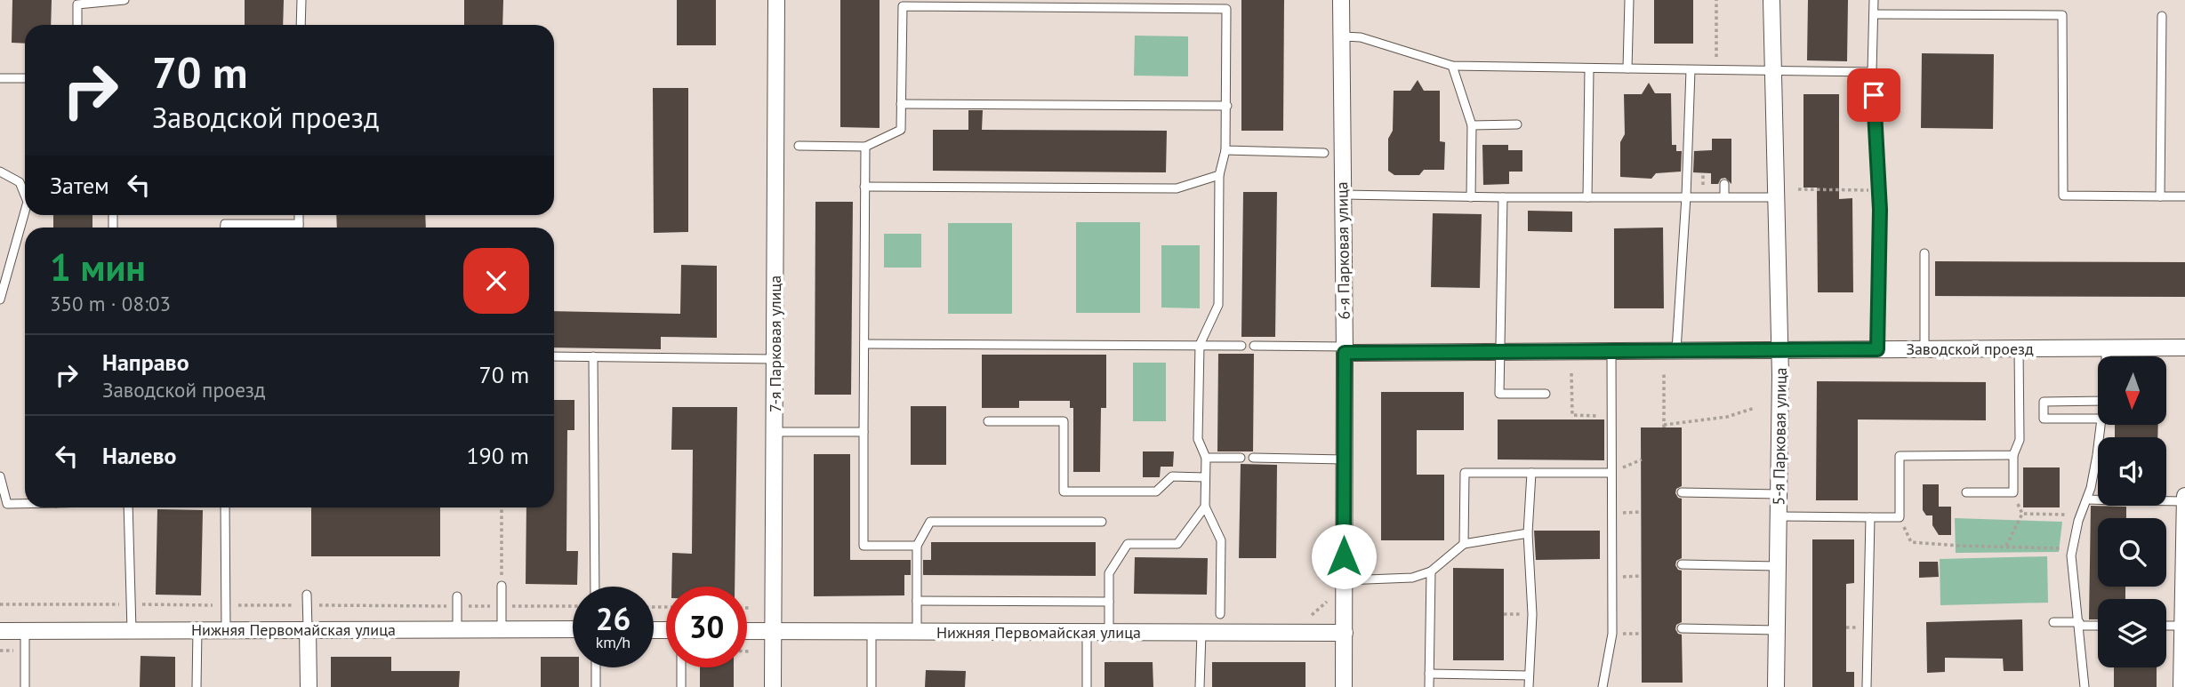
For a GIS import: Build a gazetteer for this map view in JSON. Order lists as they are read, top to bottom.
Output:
{
  "streets": {
    "street": [
      "6-я Парковая улица",
      "7-я Парковая улица",
      "Заводской проезд",
      "5-я Парковая улица",
      "Нижняя Первомайская улица"
    ]
  },
  "crossings": [
    ["6-я Парковая улица", "Заводской проезд"],
    ["6-я Парковая улица", "Нижняя Первомайская улица"],
    ["7-я Парковая улица", "Нижняя Первомайская улица"],
    ["Заводской проезд", "5-я Парковая улица"]
  ],
  "north": "bottom",
  "page": {
    "turn": ["70 m", "Заводской проезд"],
    "then": "Затем",
    "heading": ["1 мин", "350 m · 08:03"],
    "list": [
      {
        "name": "Направо",
        "note": "Заводской проезд",
        "value": "70 m"
      },
      {
        "name": "Налево",
        "value": "190 m"
      }
    ],
    "speed": "26 km/h",
    "limit": "30"
  }
}
